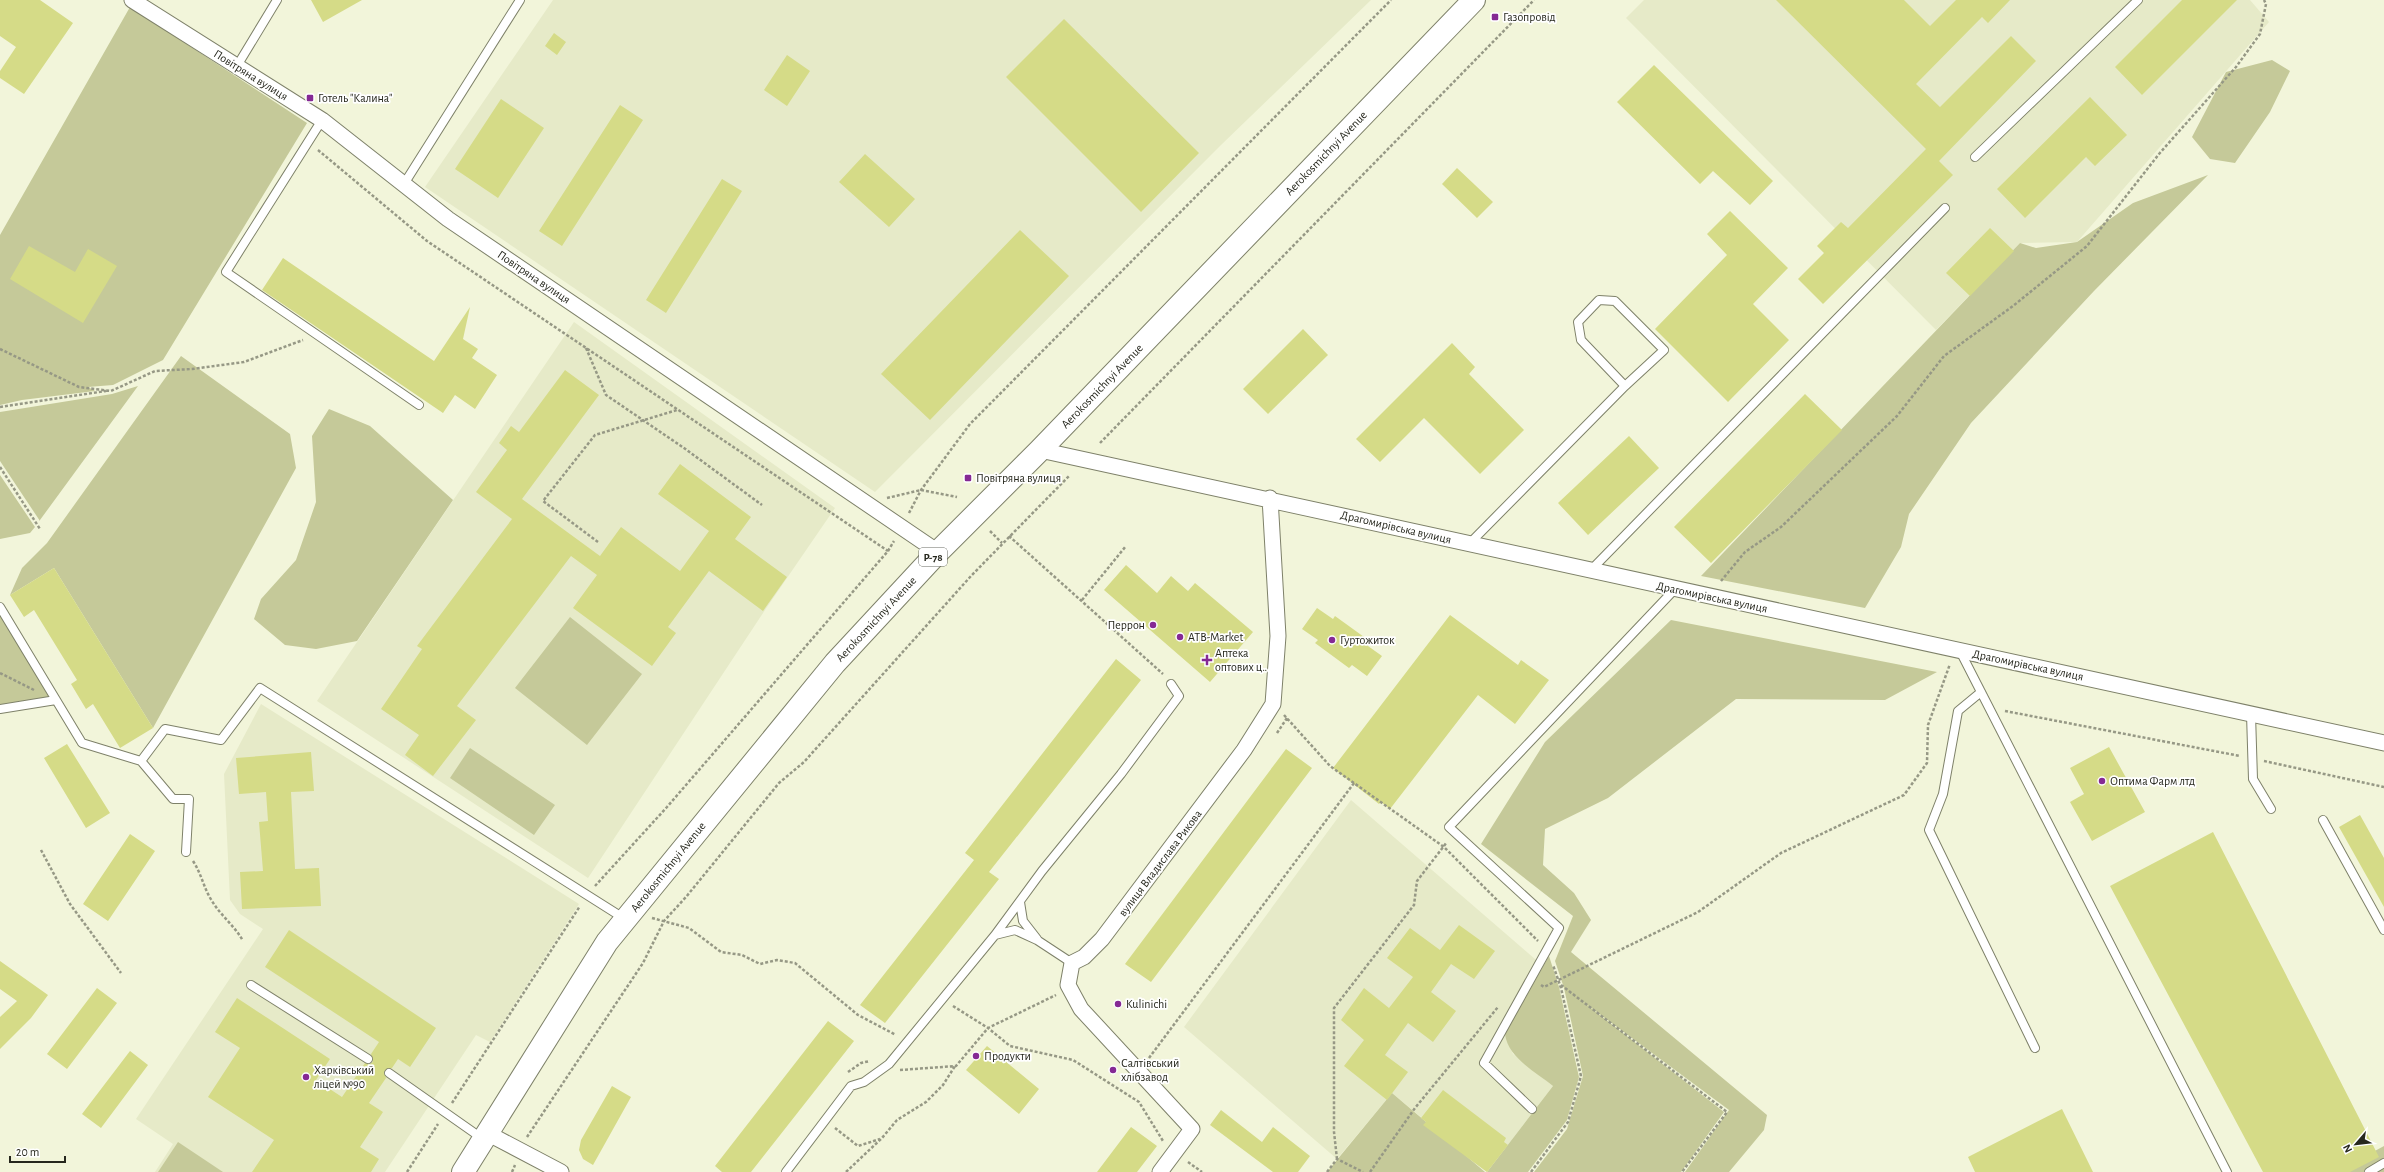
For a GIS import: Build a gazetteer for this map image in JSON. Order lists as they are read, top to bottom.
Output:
{
  "streets": {
    "highway": ["Aerokosmichnyi Avenue", "Р-78"],
    "street": ["Повітряна вулиця", "Драгомирівська вулиця", "вулиця Владислава Рикова"]
  },
  "crossings": [
    ["Повітряна вулиця", "Aerokosmichnyi Avenue"],
    ["Aerokosmichnyi Avenue", "Драгомирівська вулиця"],
    ["Драгомирівська вулиця", "вулиця Владислава Рикова"]
  ],
  "places": {
    "transit": ["Газопровiд", "Готель \"Калина\"", "Повітряна вулиця"],
    "other": [
      "Перрон",
      "ATB-Market",
      "Гуртожиток",
      "Оптима Фарм лтд",
      "Kulinichi",
      "Продукти",
      "Салтівський хлібзавод",
      "Харківський ліцей №90"
    ],
    "health": ["Аптека оптових ц‥"]
  },
  "scale_bar": "20 m",
  "north": "bottom left"
}
